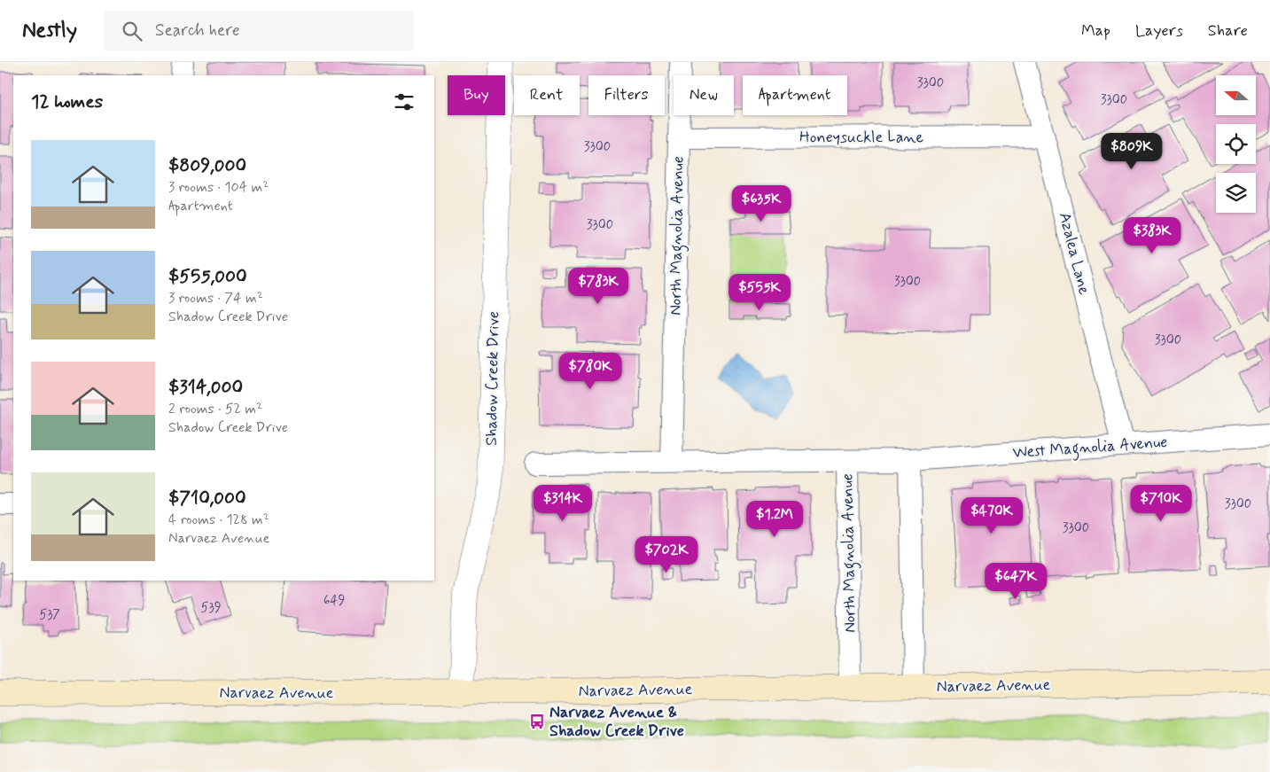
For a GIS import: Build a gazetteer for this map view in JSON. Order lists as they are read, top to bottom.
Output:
{
  "streets": {
    "main road": ["Narvaez Avenue"],
    "street": ["Shadow Creek Drive"],
    "lane": [
      "Honeysuckle Lane",
      "North Magnolia Avenue",
      "Azalea Lane",
      "West Magnolia Avenue"
    ]
  },
  "crossings": [
    ["Honeysuckle Lane", "North Magnolia Avenue"],
    ["Honeysuckle Lane", "Azalea Lane"],
    ["North Magnolia Avenue", "West Magnolia Avenue"],
    ["North Magnolia Avenue", "Narvaez Avenue"],
    ["Azalea Lane", "West Magnolia Avenue"],
    ["Shadow Creek Drive", "Narvaez Avenue"]
  ],
  "places": {
    "bus stop": ["Narvaez Avenue & Shadow Creek Drive"]
  },
  "house_numbers": [
    "3300",
    "3300",
    "3300",
    "3300",
    "3300",
    "3300",
    "3300",
    "3300",
    "649",
    "539",
    "537"
  ],
  "north": "left",
  "page": {
    "header": "Nestly",
    "search": "Search here",
    "nav": ["Map", "Layers", "Share"],
    "chip": [
      "Buy",
      "Rent",
      "Filters",
      "New",
      "Apartment"
    ],
    "heading": "12 homes",
    "list": [
      {
        "name": "$809,000",
        "note": "3 rooms · 104 m² · Apartment"
      },
      {
        "name": "$555,000",
        "note": "3 rooms · 74 m² · Shadow Creek Drive"
      },
      {
        "name": "$314,000",
        "note": "2 rooms · 52 m² · Shadow Creek Drive"
      },
      {
        "name": "$710,000",
        "note": "4 rooms · 128 m² · Narvaez Avenue"
      }
    ],
    "price": [
      "$809K",
      "$635K",
      "$383K",
      "$783K",
      "$555K",
      "$780K",
      "$314K",
      "$710K",
      "$470K",
      "$1.2M",
      "$702K",
      "$647K"
    ]
  }
}
